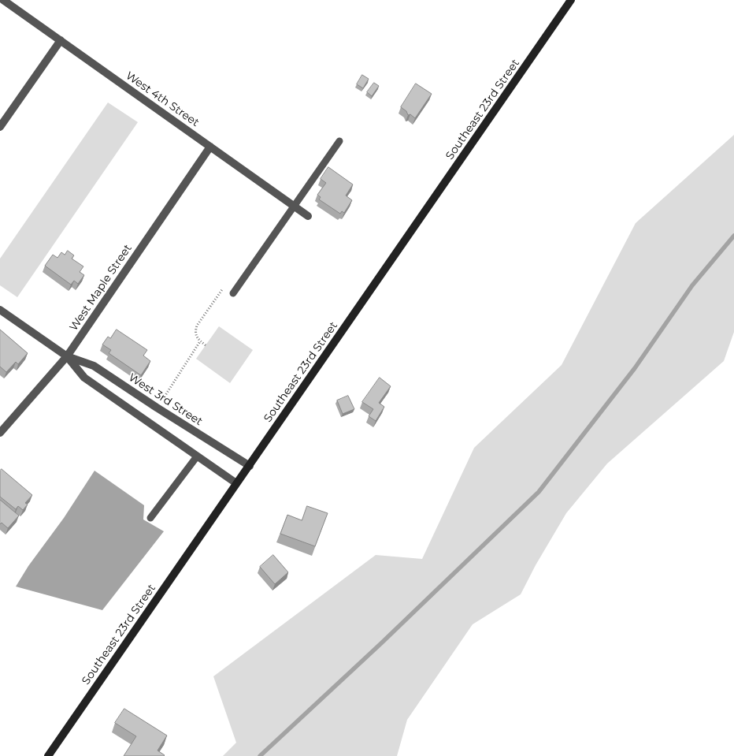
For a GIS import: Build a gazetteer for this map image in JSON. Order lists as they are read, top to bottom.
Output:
{
  "streets": {
    "street": [
      "West 4th Street",
      "Southeast 23rd Street",
      "West Maple Street",
      "West 3rd Street"
    ]
  },
  "crossings": [
    ["West 4th Street", "West Maple Street"],
    ["Southeast 23rd Street", "West 3rd Street"],
    ["West Maple Street", "West 3rd Street"]
  ]
}
